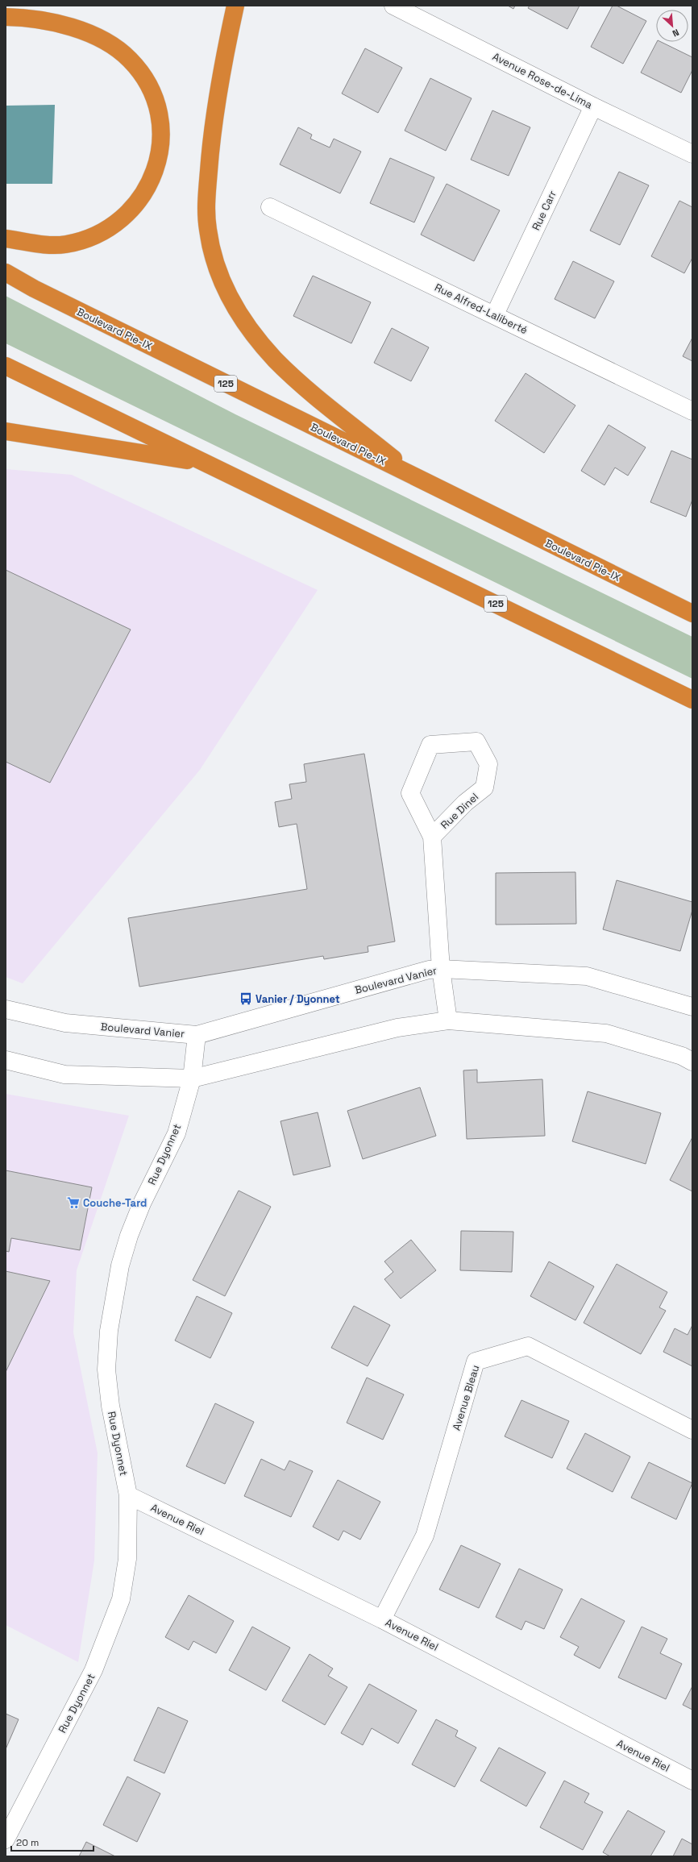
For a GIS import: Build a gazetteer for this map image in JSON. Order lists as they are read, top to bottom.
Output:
{
  "streets": {
    "highway": ["Boulevard Pie-IX", "125"],
    "street": [
      "Avenue Rose-de-Lima",
      "Rue Carr",
      "Rue Alfred-Laliberté",
      "Rue Dinel",
      "Boulevard Vanier",
      "Rue Dyonnet",
      "Avenue Bleau",
      "Avenue Riel"
    ]
  },
  "crossings": [
    ["Avenue Rose-de-Lima", "Rue Carr"],
    ["Rue Carr", "Rue Alfred-Laliberté"],
    ["Rue Dinel", "Boulevard Vanier"],
    ["Boulevard Vanier", "Rue Dyonnet"],
    ["Rue Dyonnet", "Avenue Riel"],
    ["Avenue Bleau", "Avenue Riel"]
  ],
  "places": {
    "bus stop": ["Vanier / Dyonnet"],
    "supermarket": ["Couche-Tard"]
  },
  "scale_bar": "20 m",
  "north": "bottom right"
}
